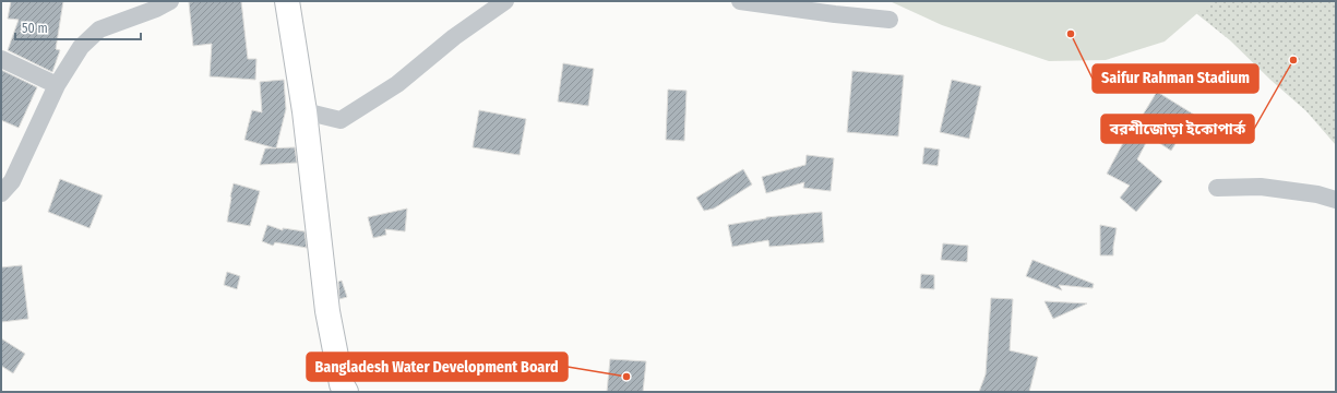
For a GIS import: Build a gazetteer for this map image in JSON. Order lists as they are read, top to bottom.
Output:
{
  "places": ["Saifur Rahman Stadium", "বরশীজোড়া ইকোপার্ক", "Bangladesh Water Development Board"],
  "scale_bar": "50 m"
}
